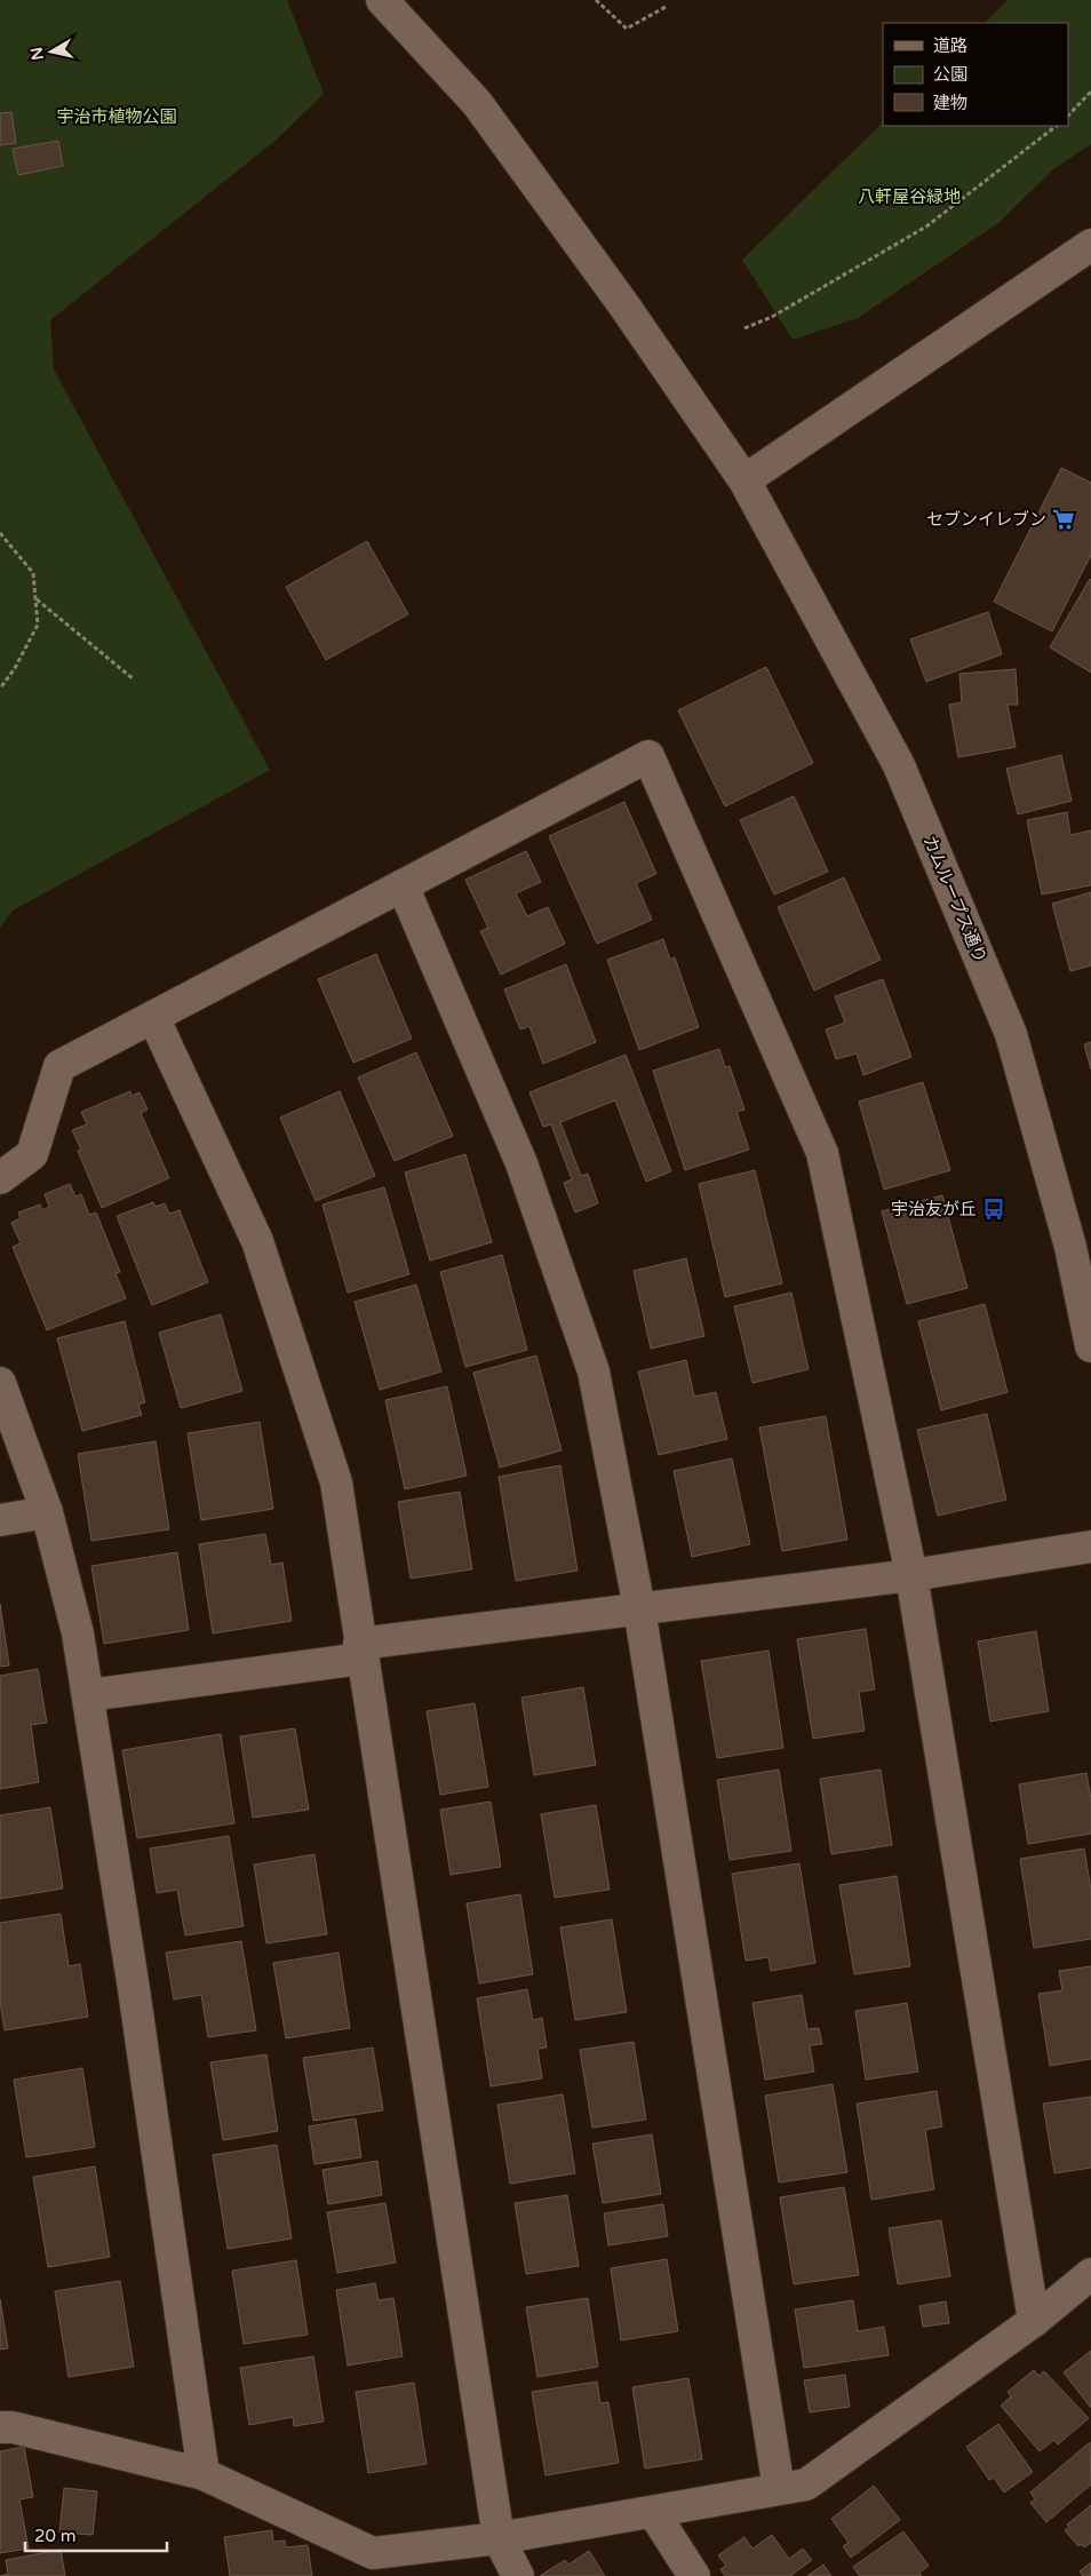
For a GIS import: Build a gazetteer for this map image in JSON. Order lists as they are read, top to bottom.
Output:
{
  "streets": {
    "street": ["カムループス通り"]
  },
  "parks": ["宇治市植物公園", "八軒屋谷緑地"],
  "places": {
    "supermarket": ["セブンイレブン"],
    "bus stop": ["宇治友が丘"]
  },
  "legend": ["道路", "公園", "建物"],
  "scale_bar": "20 m",
  "north": "left"
}
